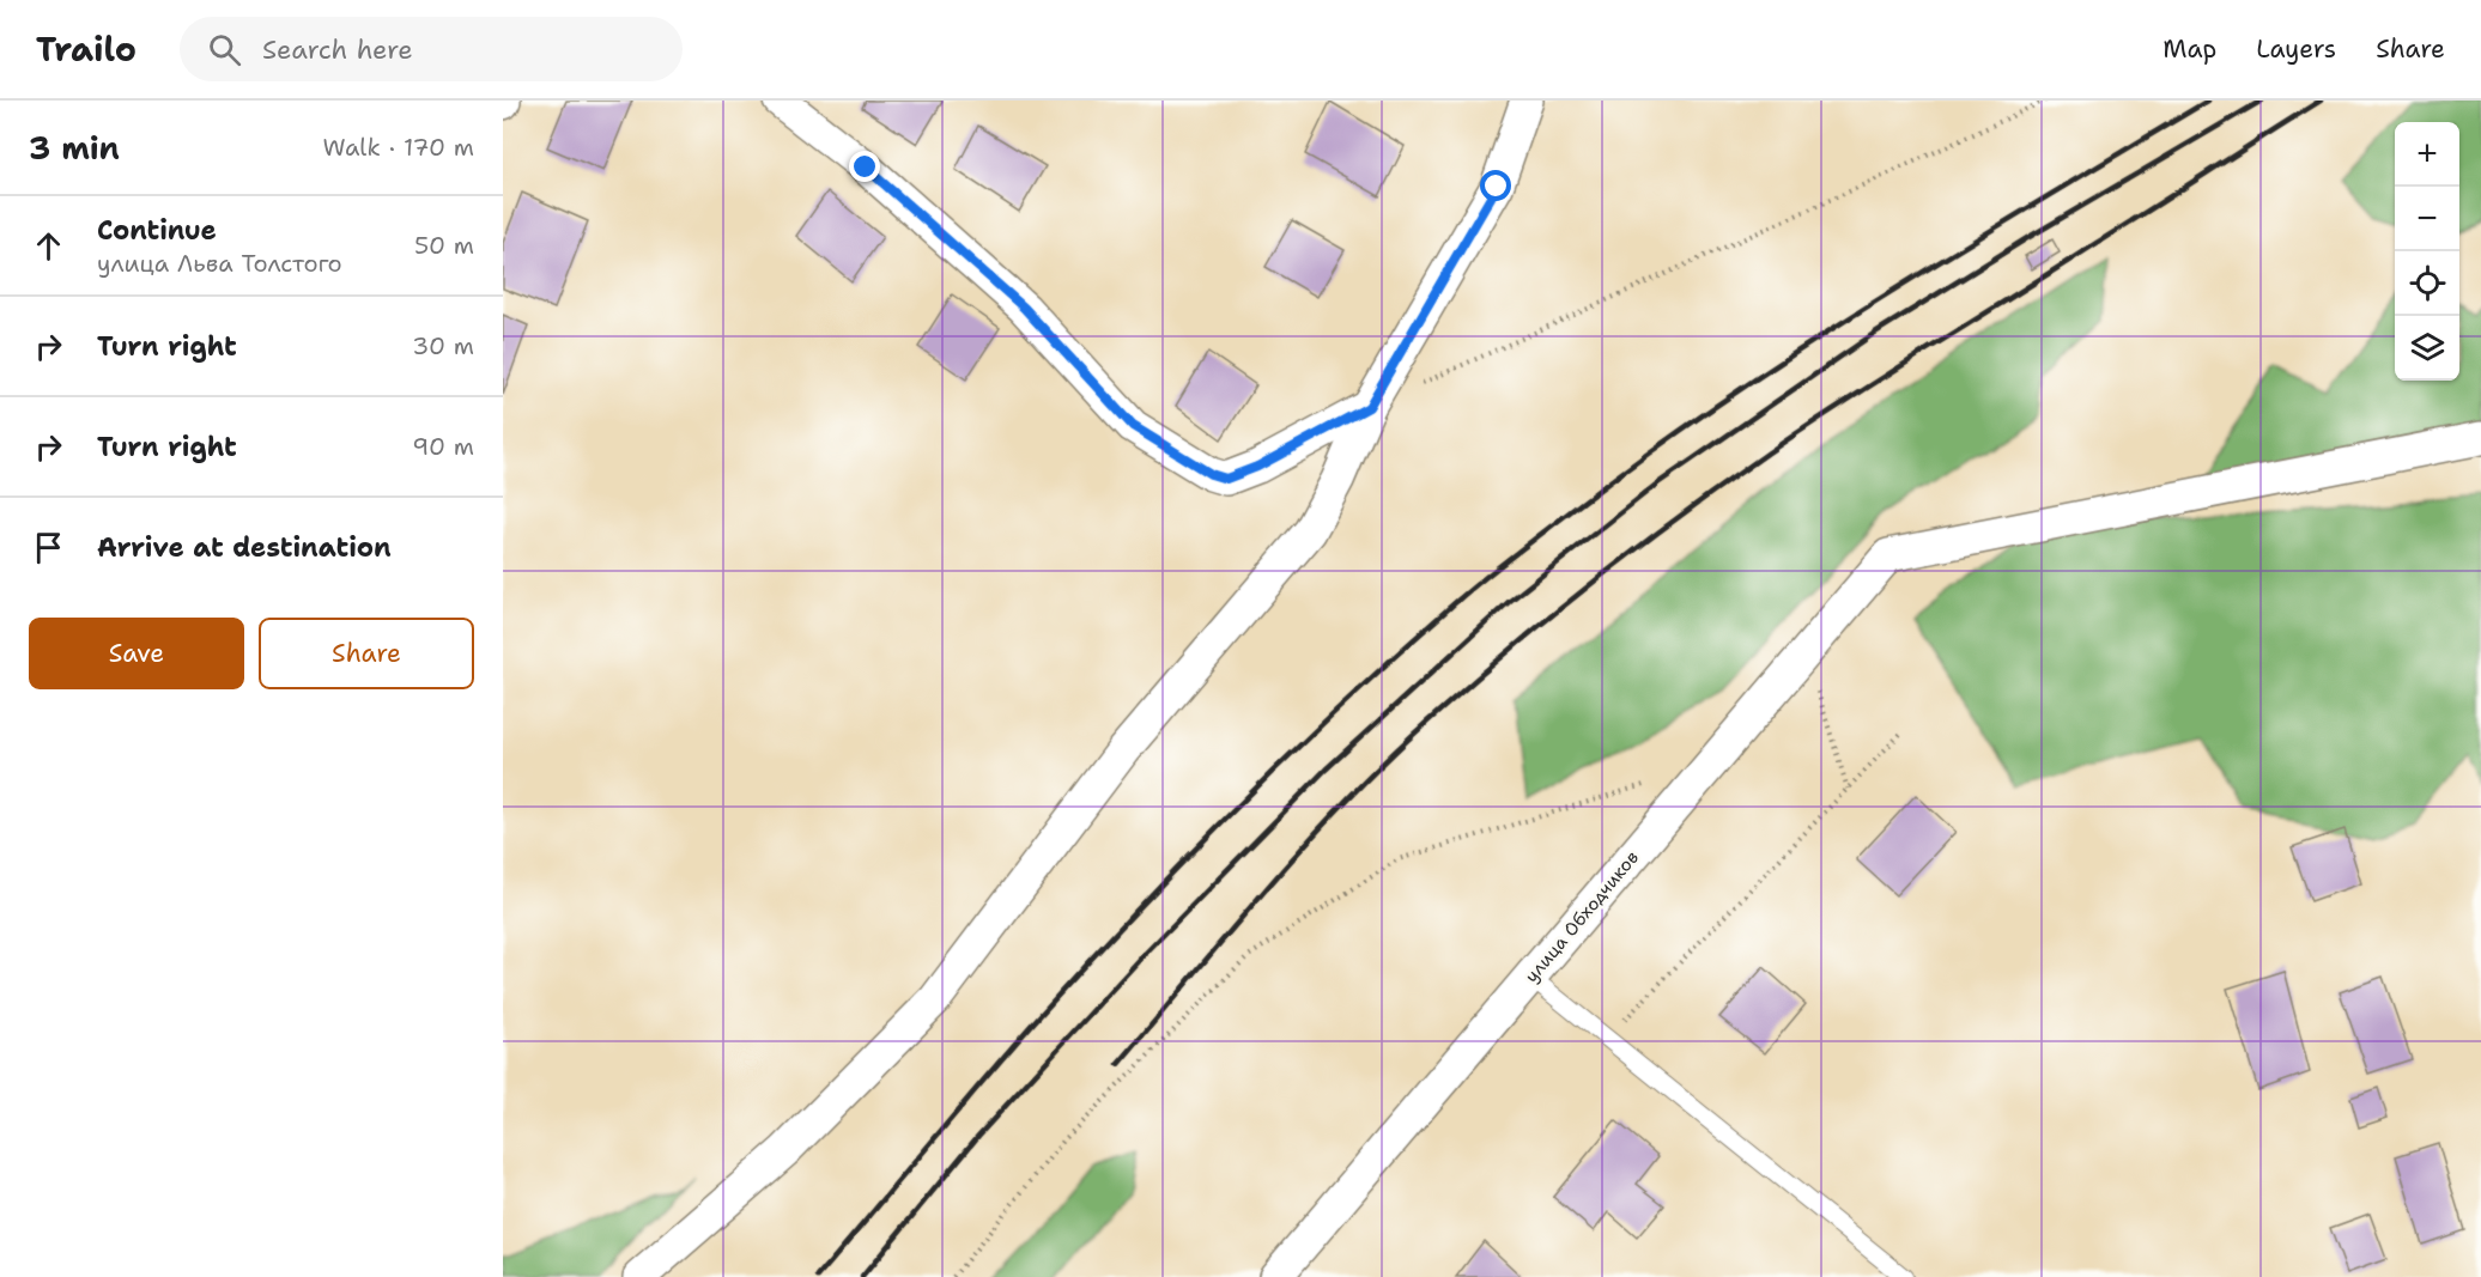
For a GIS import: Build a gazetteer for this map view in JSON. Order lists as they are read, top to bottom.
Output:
{
  "streets": {
    "street": ["улица Обходчиков"]
  },
  "page": {
    "header": "Trailo",
    "search": "Search here",
    "nav": ["Map", "Layers", "Share"],
    "heading": ["3 min", "Walk · 170 m"],
    "map_buttons": ["+", "−"],
    "list": [
      ["Continue", "улица Льва Толстого", "50 m"],
      ["Turn right", "30 m"],
      ["Turn right", "90 m"],
      "Arrive at destination"
    ],
    "buttons": ["Save", "Share"]
  }
}
